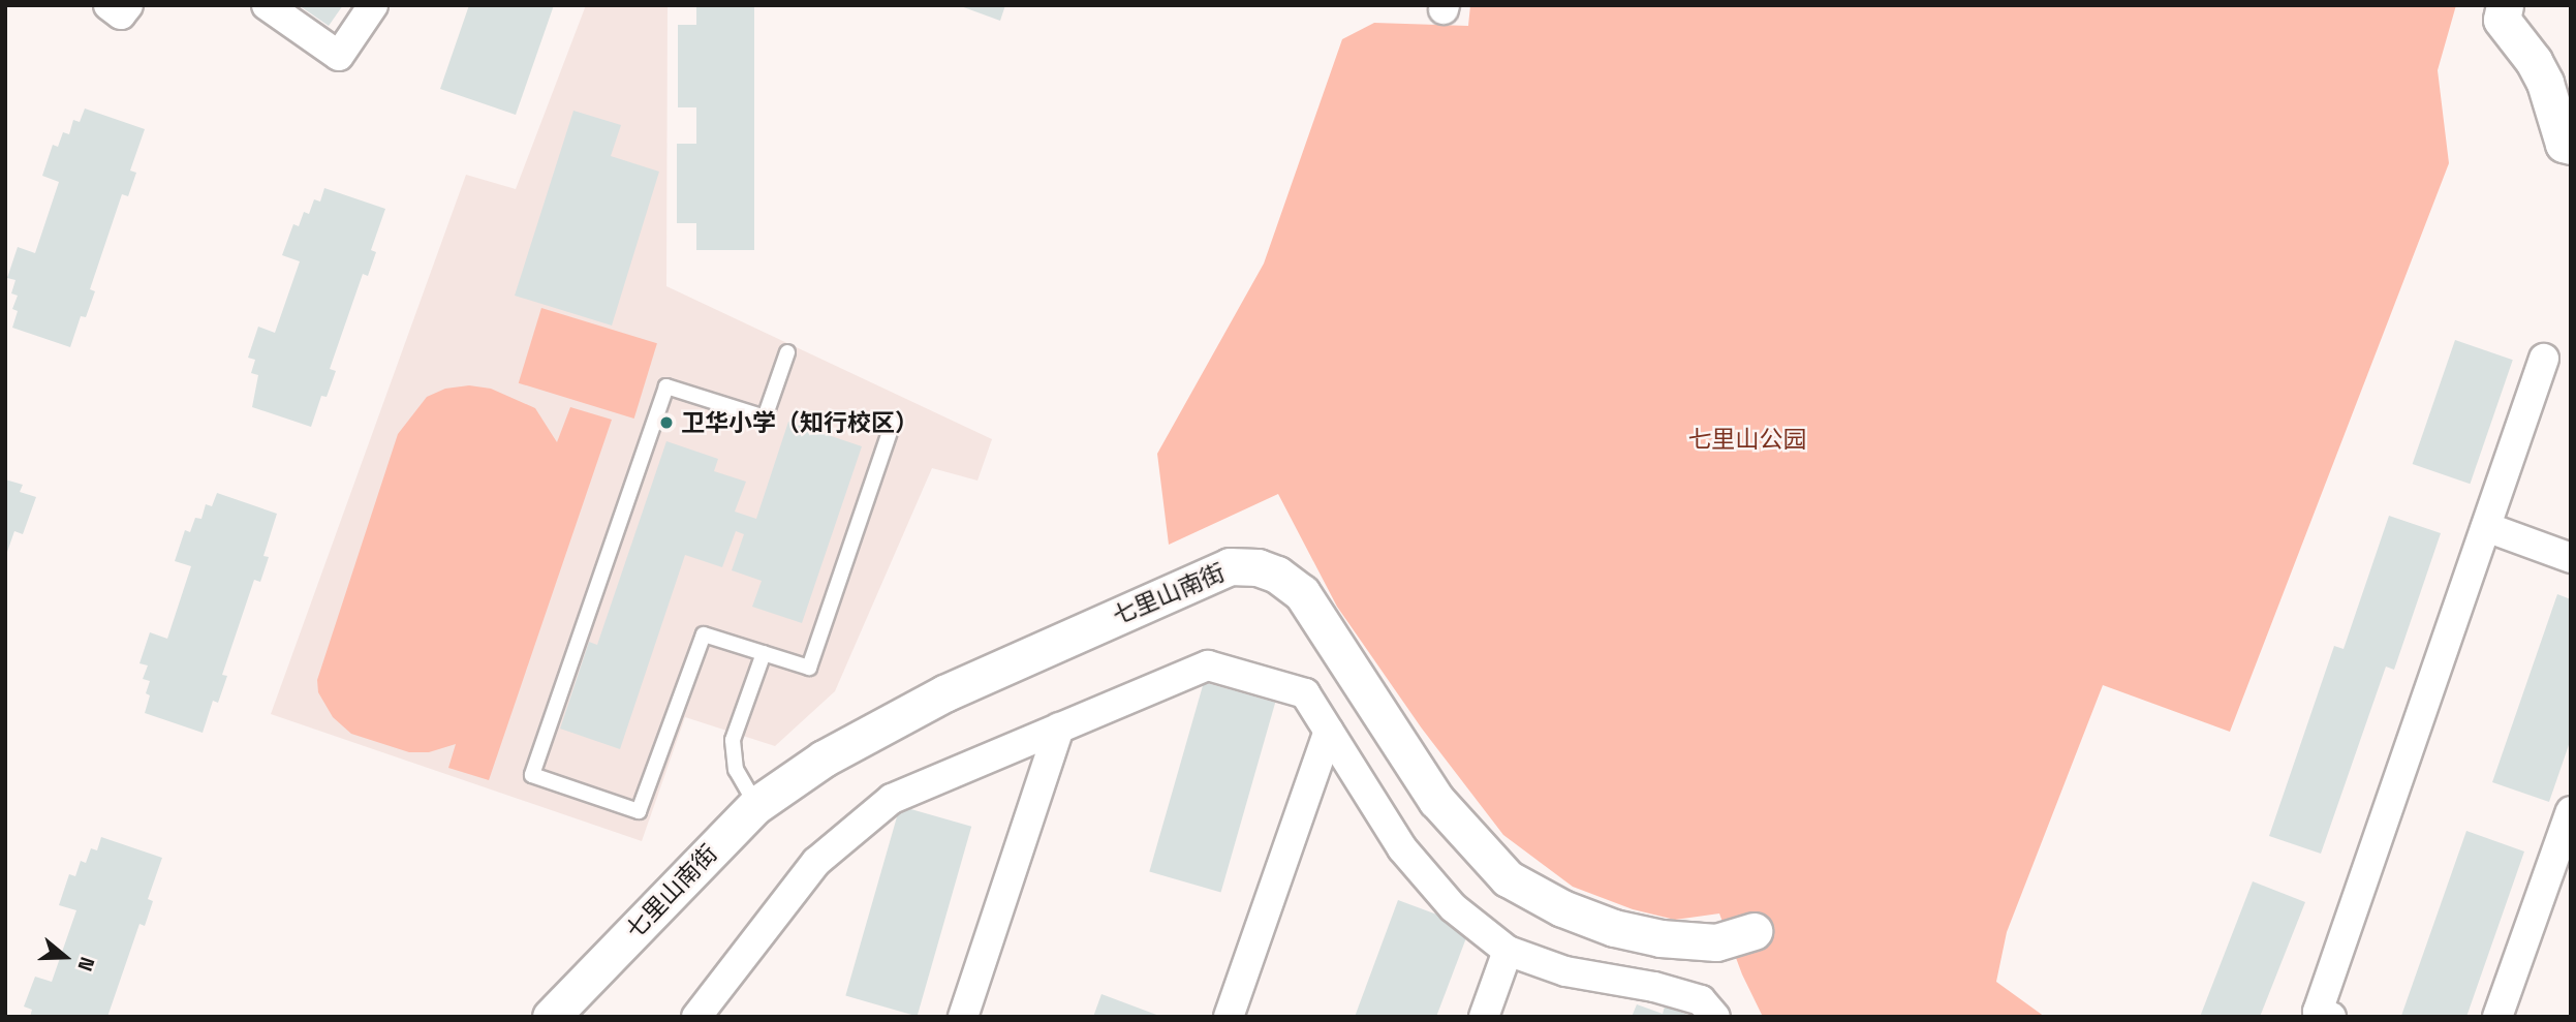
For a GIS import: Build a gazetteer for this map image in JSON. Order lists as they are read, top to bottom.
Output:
{
  "streets": {
    "street": ["七里山南街"]
  },
  "parks": ["七里山公园"],
  "places": ["卫华小学（知行校区）"],
  "north": "right"
}
